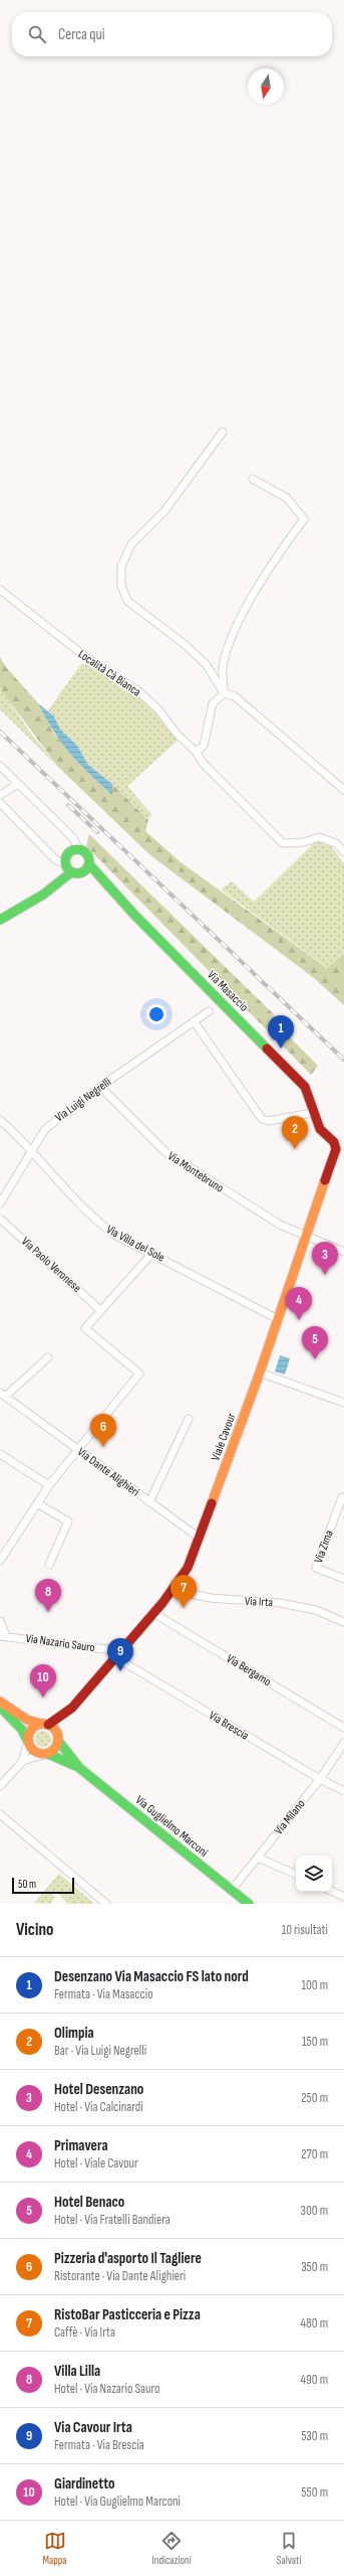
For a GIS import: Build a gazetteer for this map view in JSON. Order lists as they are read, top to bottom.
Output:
{
  "streets": {
    "street": [
      "Località Cà Bianca",
      "Via Masaccio",
      "Via Luigi Negrelli",
      "Via Montebruno",
      "Via Villa del Sole",
      "Via Paolo Veronese",
      "Viale Cavour",
      "Via Dante Alighieri",
      "Via Zima",
      "Via Irta",
      "Via Nazario Sauro",
      "Via Bergamo",
      "Via Brescia",
      "Via Milano",
      "Via Guglielmo Marconi"
    ]
  },
  "crossings": [
    ["Via Masaccio", "Viale Cavour"],
    ["Via Luigi Negrelli", "Via Montebruno"],
    ["Via Luigi Negrelli", "Via Villa del Sole"],
    ["Via Montebruno", "Viale Cavour"],
    ["Via Villa del Sole", "Viale Cavour"],
    ["Viale Cavour", "Via Dante Alighieri"],
    ["Viale Cavour", "Via Irta"],
    ["Viale Cavour", "Via Nazario Sauro"],
    ["Viale Cavour", "Via Bergamo"],
    ["Viale Cavour", "Via Brescia"],
    ["Viale Cavour", "Via Guglielmo Marconi"],
    ["Via Nazario Sauro", "Via Brescia"],
    ["Via Brescia", "Via Milano"],
    ["Via Milano", "Via Guglielmo Marconi"]
  ],
  "scale_bar": "50 m",
  "north": "bottom",
  "page": {
    "search": "Cerca qui",
    "pins": [
      "1",
      "2",
      "3",
      "4",
      "5",
      "6",
      "7",
      "8",
      "9",
      "10"
    ],
    "scale": "50 m",
    "heading": ["Vicino", "10 risultati"],
    "list": [
      {
        "mark": "1",
        "name": "Desenzano Via Masaccio FS lato nord",
        "note": "Fermata · Via Masaccio",
        "value": "100 m"
      },
      {
        "mark": "2",
        "name": "Olimpia",
        "note": "Bar · Via Luigi Negrelli",
        "value": "150 m"
      },
      {
        "mark": "3",
        "name": "Hotel Desenzano",
        "note": "Hotel · Via Calcinardi",
        "value": "250 m"
      },
      {
        "mark": "4",
        "name": "Primavera",
        "note": "Hotel · Viale Cavour",
        "value": "270 m"
      },
      {
        "mark": "5",
        "name": "Hotel Benaco",
        "note": "Hotel · Via Fratelli Bandiera",
        "value": "300 m"
      },
      {
        "mark": "6",
        "name": "Pizzeria d'asporto Il Tagliere",
        "note": "Ristorante · Via Dante Alighieri",
        "value": "350 m"
      },
      {
        "mark": "7",
        "name": "RistoBar Pasticceria e Pizza",
        "note": "Caffè · Via Irta",
        "value": "480 m"
      },
      {
        "mark": "8",
        "name": "Villa Lilla",
        "note": "Hotel · Via Nazario Sauro",
        "value": "490 m"
      },
      {
        "mark": "9",
        "name": "Via Cavour Irta",
        "note": "Fermata · Via Brescia",
        "value": "530 m"
      },
      {
        "mark": "10",
        "name": "Giardinetto",
        "note": "Hotel · Via Guglielmo Marconi",
        "value": "550 m"
      }
    ],
    "nav": ["Mappa", "Indicazioni", "Salvati"]
  }
}
